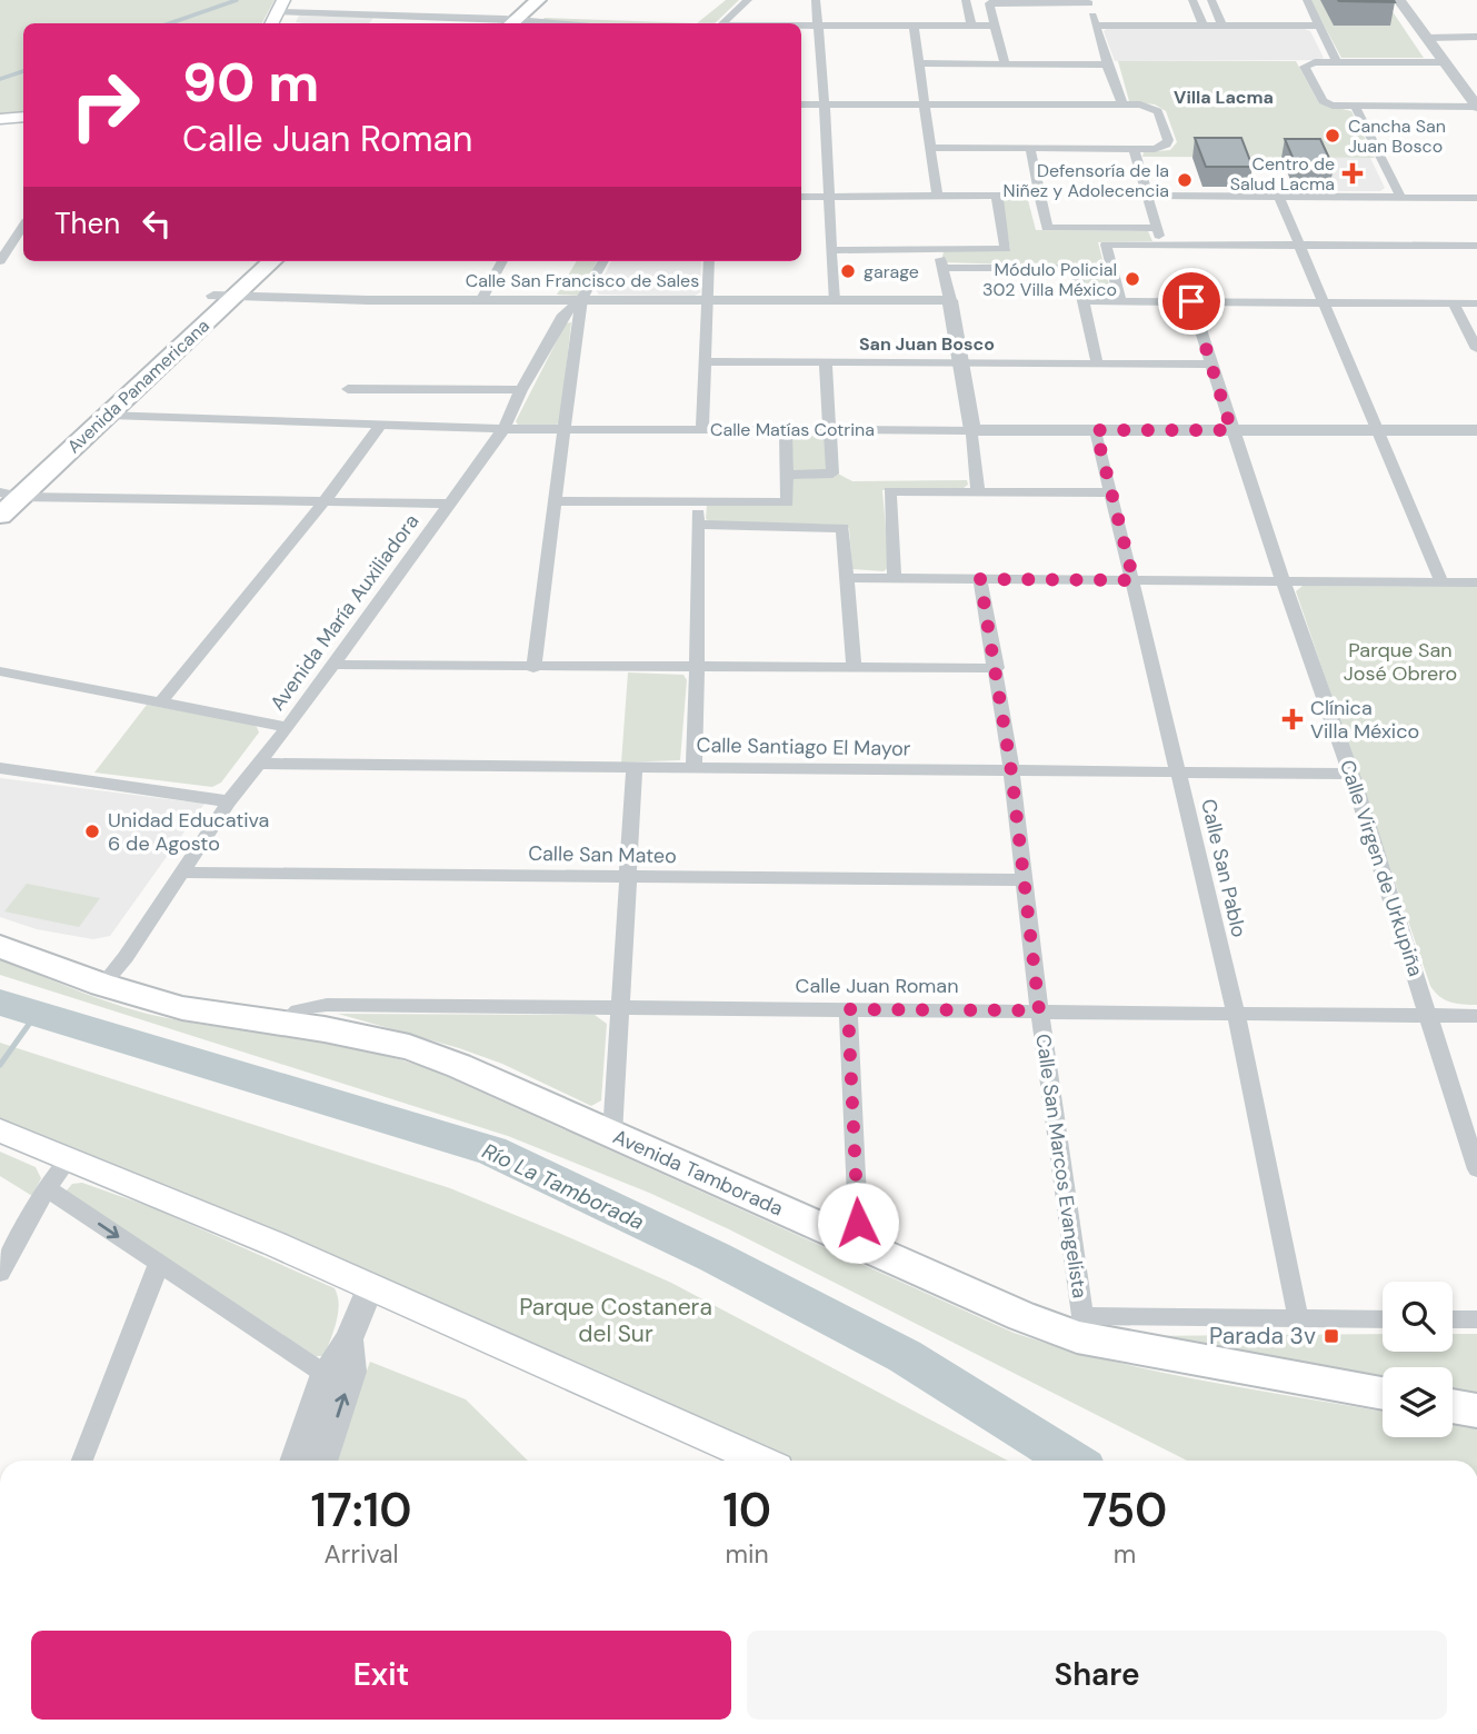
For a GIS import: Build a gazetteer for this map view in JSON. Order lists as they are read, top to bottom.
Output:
{
  "streets": {
    "main road": ["Avenida Panamericana", "Avenida Tamborada"],
    "street": [
      "Calle San Francisco de Sales",
      "Calle Matías Cotrina",
      "Avenida María Auxiliadora",
      "Calle Santiago El Mayor",
      "Calle San Mateo",
      "Calle San Pablo",
      "Calle Virgen de Urkupiña",
      "Calle Juan Roman",
      "Calle San Marcos Evangelista"
    ]
  },
  "crossings": [
    ["Calle San Francisco de Sales", "Avenida Panamericana"],
    ["Calle San Francisco de Sales", "Avenida María Auxiliadora"],
    ["Avenida Panamericana", "Calle Matías Cotrina"],
    ["Calle Matías Cotrina", "Avenida María Auxiliadora"],
    ["Calle Matías Cotrina", "Calle San Pablo"],
    ["Calle Matías Cotrina", "Calle Virgen de Urkupiña"],
    ["Avenida María Auxiliadora", "Calle Santiago El Mayor"],
    ["Avenida María Auxiliadora", "Calle San Mateo"],
    ["Avenida María Auxiliadora", "Avenida Tamborada"],
    ["Calle Santiago El Mayor", "Calle San Pablo"],
    ["Calle Santiago El Mayor", "Calle Virgen de Urkupiña"],
    ["Calle Santiago El Mayor", "Calle San Marcos Evangelista"],
    ["Calle San Mateo", "Calle San Marcos Evangelista"],
    ["Calle San Pablo", "Calle Juan Roman"],
    ["Calle Virgen de Urkupiña", "Calle Juan Roman"],
    ["Calle Juan Roman", "Calle San Marcos Evangelista"],
    ["Calle Juan Roman", "Avenida Tamborada"],
    ["Calle San Marcos Evangelista", "Avenida Tamborada"]
  ],
  "districts": ["Villa Lacma", "San Juan Bosco"],
  "water": ["Río La Tamborada"],
  "parks": ["Parque San José Obrero", "Parque Costanera del Sur"],
  "places": {
    "other": [
      "Cancha San Juan Bosco",
      "Defensoría de la Niñez y Adolecencia",
      "garage",
      "Módulo Policial 302 Villa México",
      "Unidad Educativa 6 de Agosto"
    ],
    "health": ["Centro de Salud Lacma", "Clínica Villa México"],
    "transit": ["Parada 3v"]
  },
  "page": {
    "turn": ["90 m", "Calle Juan Roman"],
    "then": "Then",
    "eta": [
      "17:10",
      "Arrival",
      "10",
      "min",
      "750",
      "m"
    ],
    "buttons": ["Exit", "Share"]
  }
}
